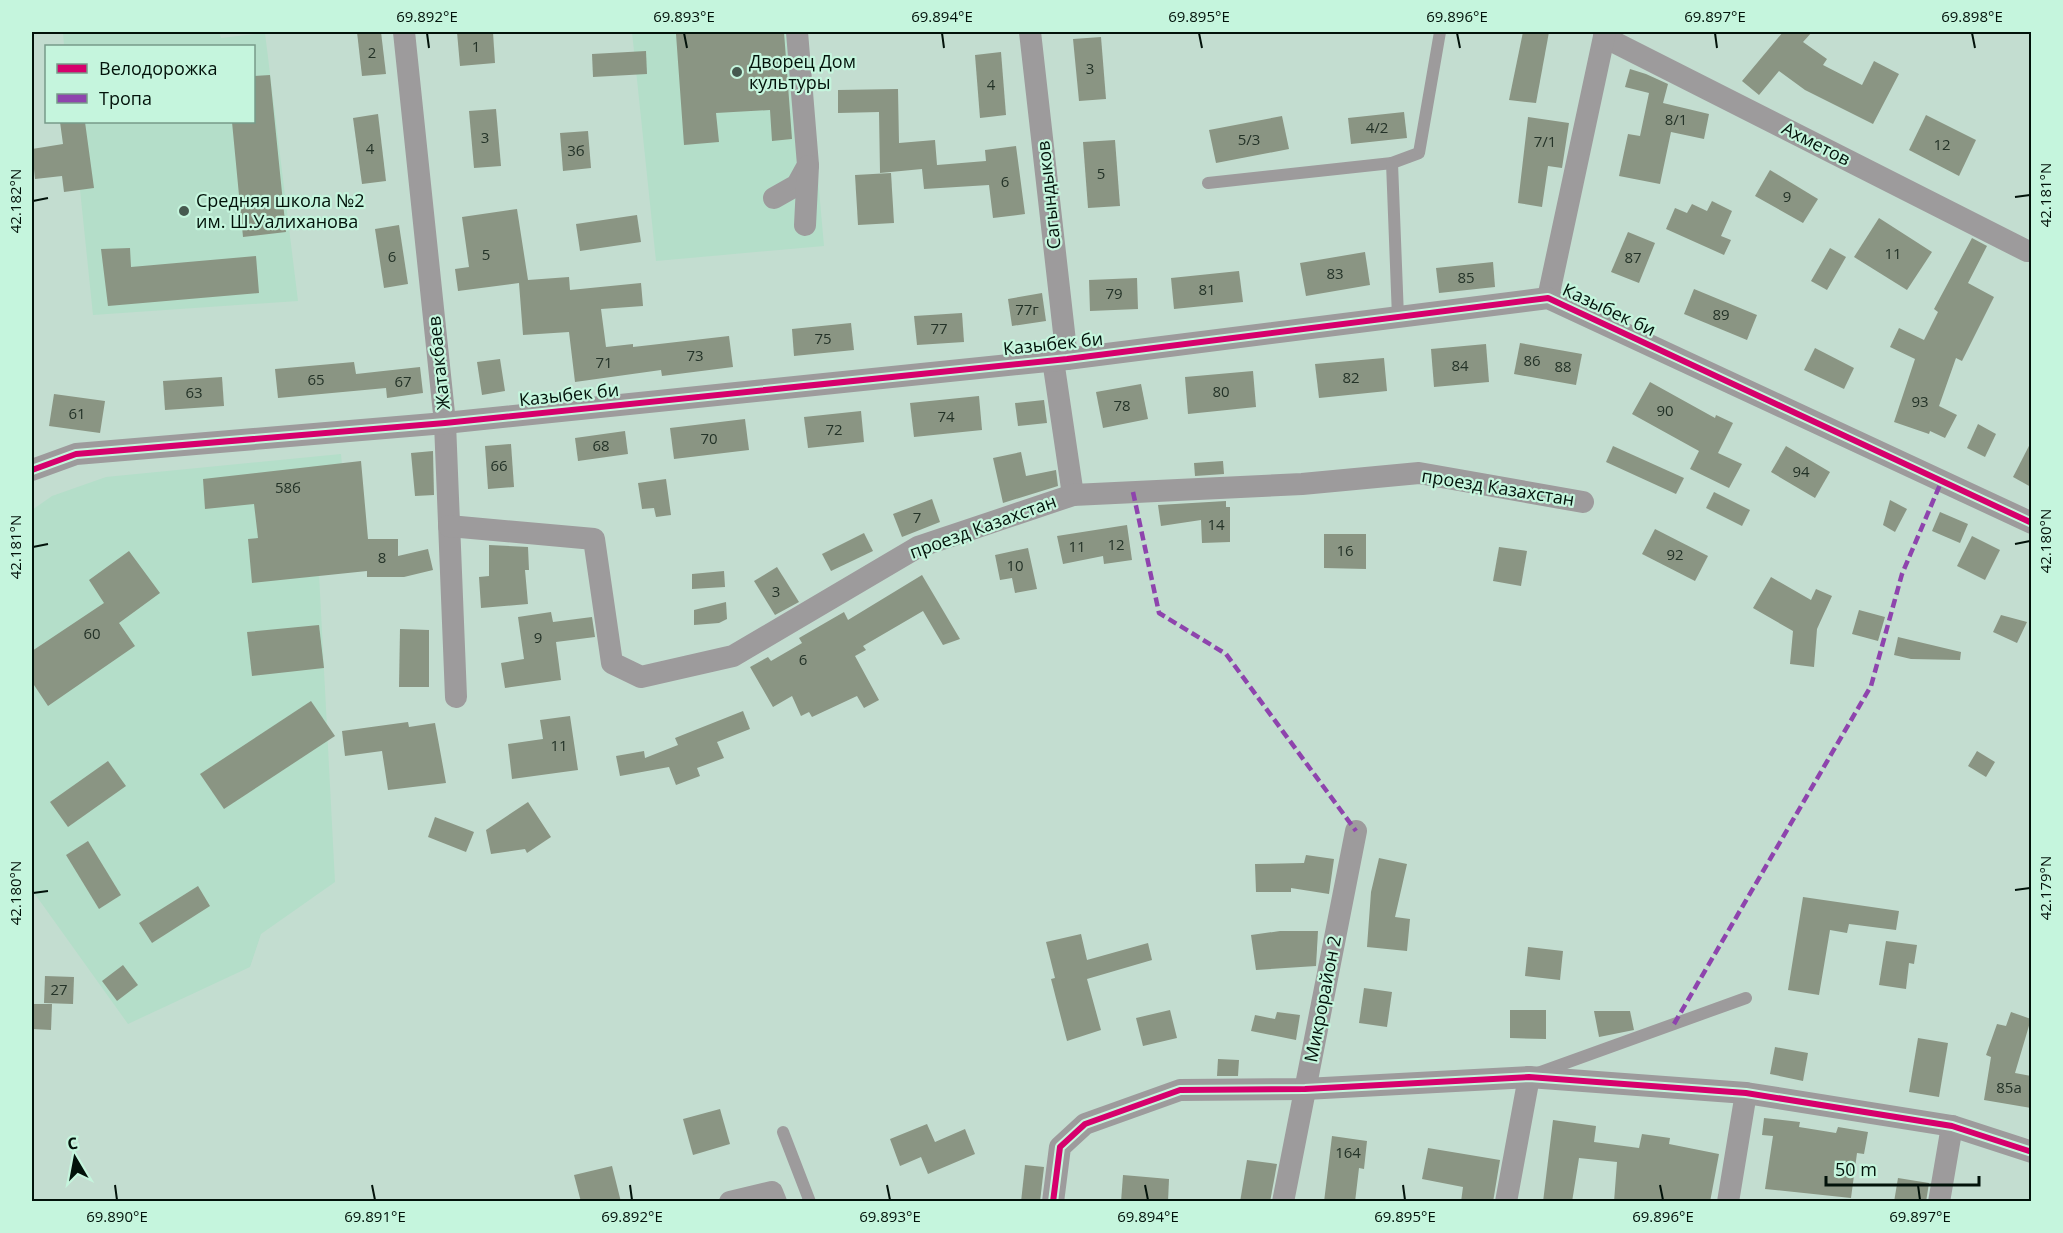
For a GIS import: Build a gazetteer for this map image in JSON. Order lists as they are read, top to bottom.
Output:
{
  "streets": {
    "street": [
      "Ахметов",
      "Сагындыков",
      "Казыбек би",
      "Жатакбаев",
      "проезд Казахстан",
      "Микрорайон 2"
    ]
  },
  "crossings": [
    ["Ахметов", "Казыбек би"],
    ["Сагындыков", "Казыбек би"],
    ["Сагындыков", "проезд Казахстан"],
    ["Казыбек би", "Жатакбаев"],
    ["Жатакбаев", "проезд Казахстан"]
  ],
  "places": ["Дворец Дом культуры", "Средняя школа №2 им. Ш.Уалиханова"],
  "house_numbers": [
    "1",
    "2",
    "3",
    "4",
    "8/1",
    "4/2",
    "3",
    "5/3",
    "7/1",
    "12",
    "4",
    "3б",
    "5",
    "6",
    "9",
    "11",
    "5",
    "6",
    "87",
    "83",
    "85",
    "81",
    "79",
    "77г",
    "89",
    "77",
    "75",
    "73",
    "86",
    "71",
    "84",
    "88",
    "82",
    "65",
    "67",
    "80",
    "63",
    "93",
    "78",
    "90",
    "61",
    "74",
    "72",
    "70",
    "68",
    "66",
    "94",
    "58б",
    "7",
    "14",
    "12",
    "11",
    "16",
    "92",
    "8",
    "10",
    "3",
    "60",
    "9",
    "6",
    "11",
    "27",
    "85а",
    "164"
  ],
  "legend": ["Велодорожка", "Тропа"],
  "scale_bar": "50 m",
  "north": "top",
  "coordinates": [
    "69.892°E",
    "69.893°E",
    "69.894°E",
    "69.895°E",
    "69.896°E",
    "69.897°E",
    "69.898°E",
    "42.181°N",
    "42.182°N",
    "42.180°N",
    "42.179°N",
    "69.890°E",
    "69.891°E"
  ]
}
